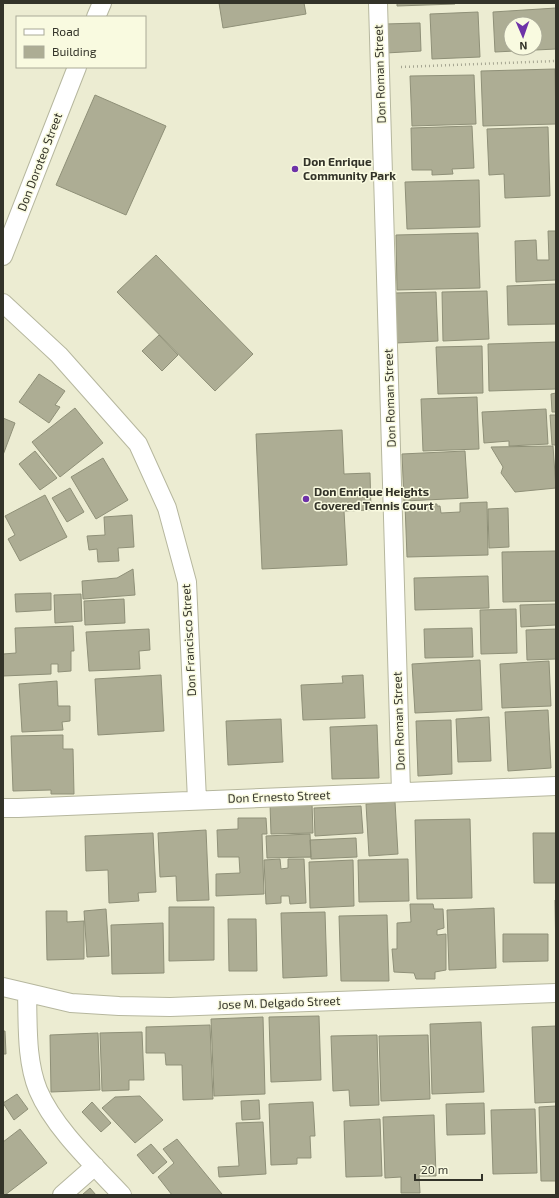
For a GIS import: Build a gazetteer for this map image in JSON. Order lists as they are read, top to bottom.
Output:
{
  "streets": {
    "street": [
      "Don Roman Street",
      "Don Doroteo Street",
      "Don Francisco Street",
      "Don Ernesto Street",
      "Jose M. Delgado Street"
    ]
  },
  "crossings": [
    ["Don Roman Street", "Don Ernesto Street"],
    ["Don Francisco Street", "Don Ernesto Street"]
  ],
  "places": ["Don Enrique Community Park", "Don Enrique Heights Covered Tennis Court"],
  "legend": ["Road", "Building"],
  "scale_bar": "20 m",
  "north": "bottom"
}
